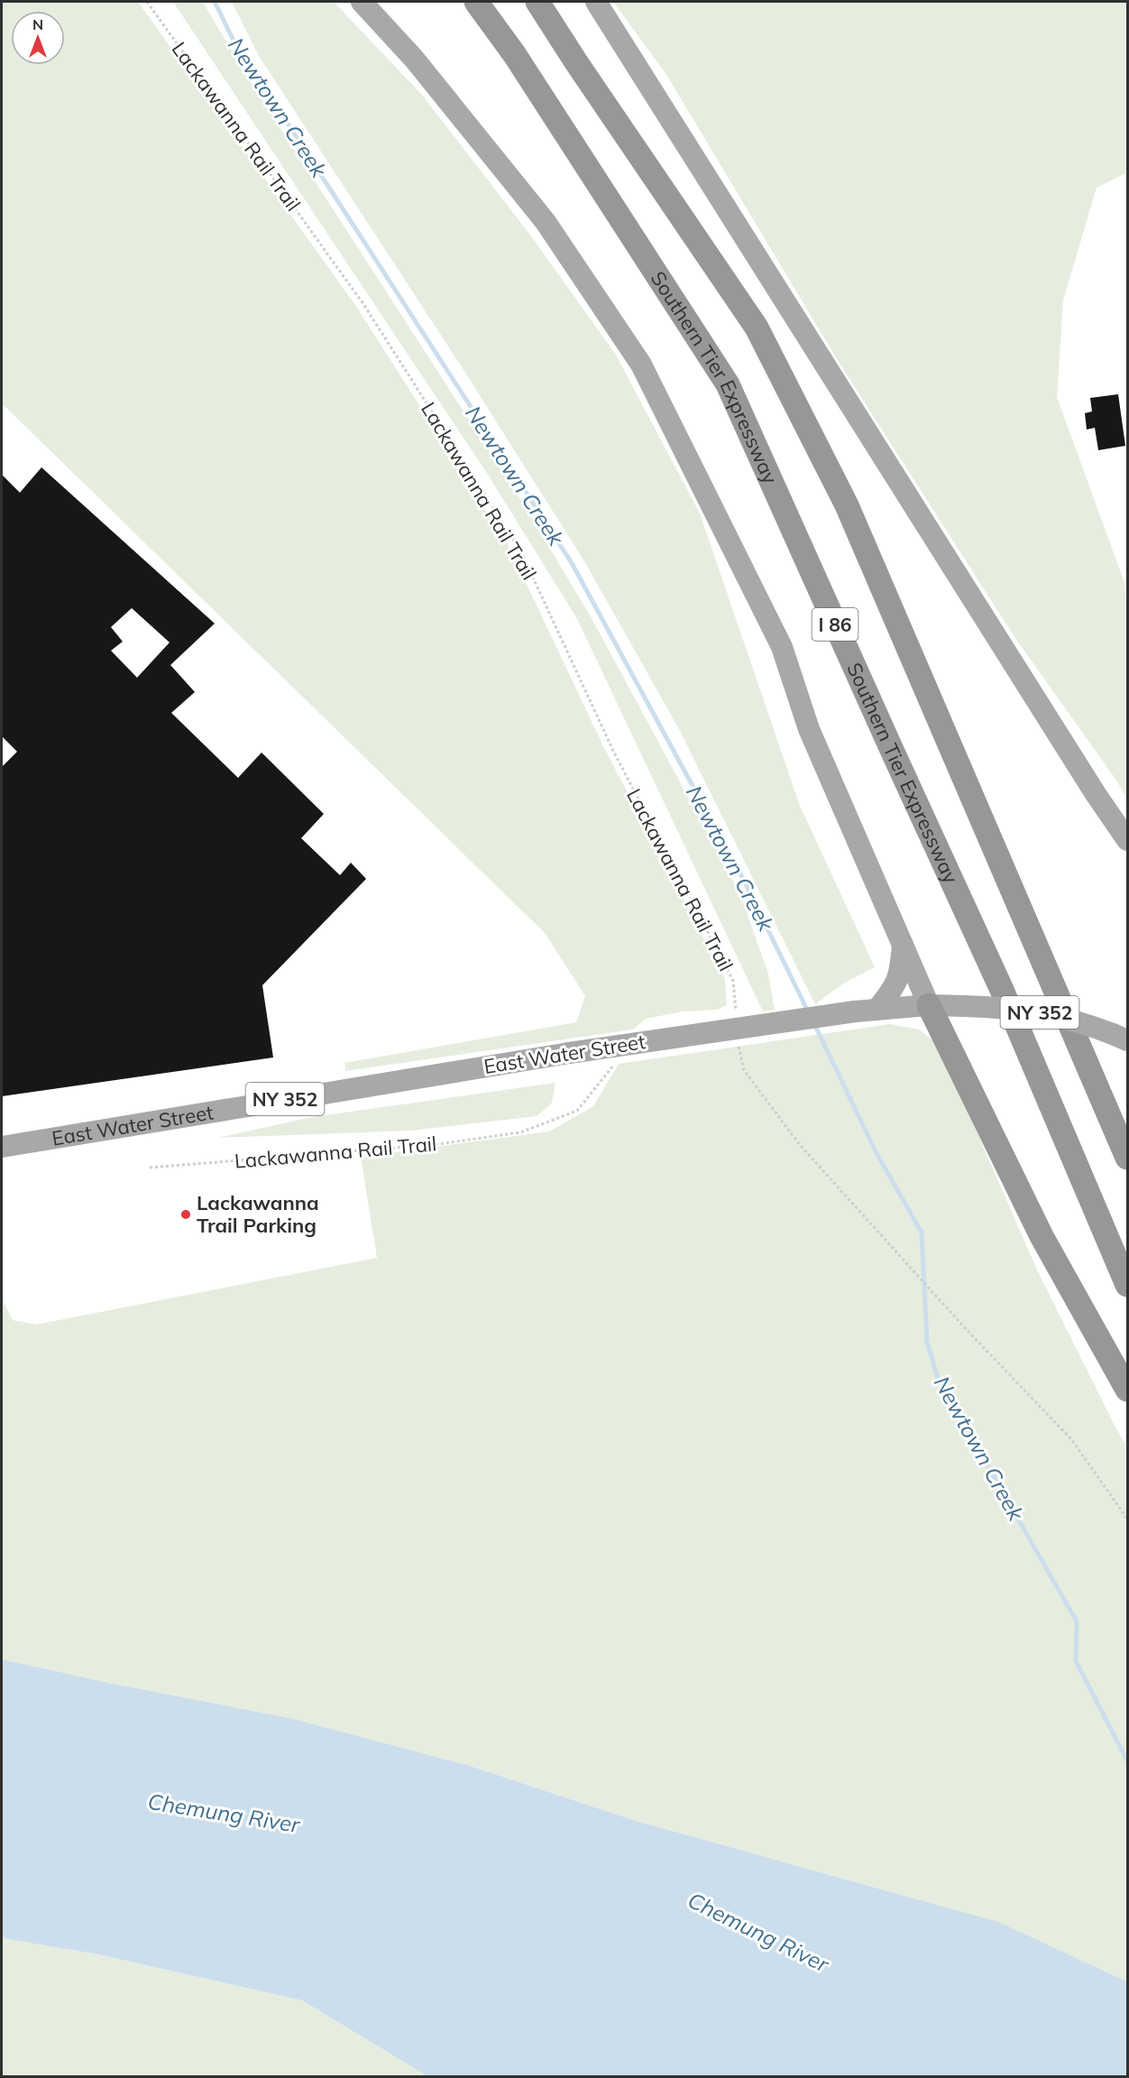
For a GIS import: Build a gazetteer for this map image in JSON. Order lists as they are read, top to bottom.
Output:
{
  "streets": {
    "highway": ["Southern Tier Expressway", "I 86"],
    "main road": ["NY 352", "East Water Street"],
    "path": ["Lackawanna Rail Trail"]
  },
  "water": ["Newtown Creek", "Chemung River"],
  "places": ["Lackawanna Trail Parking"],
  "north": "top"
}
